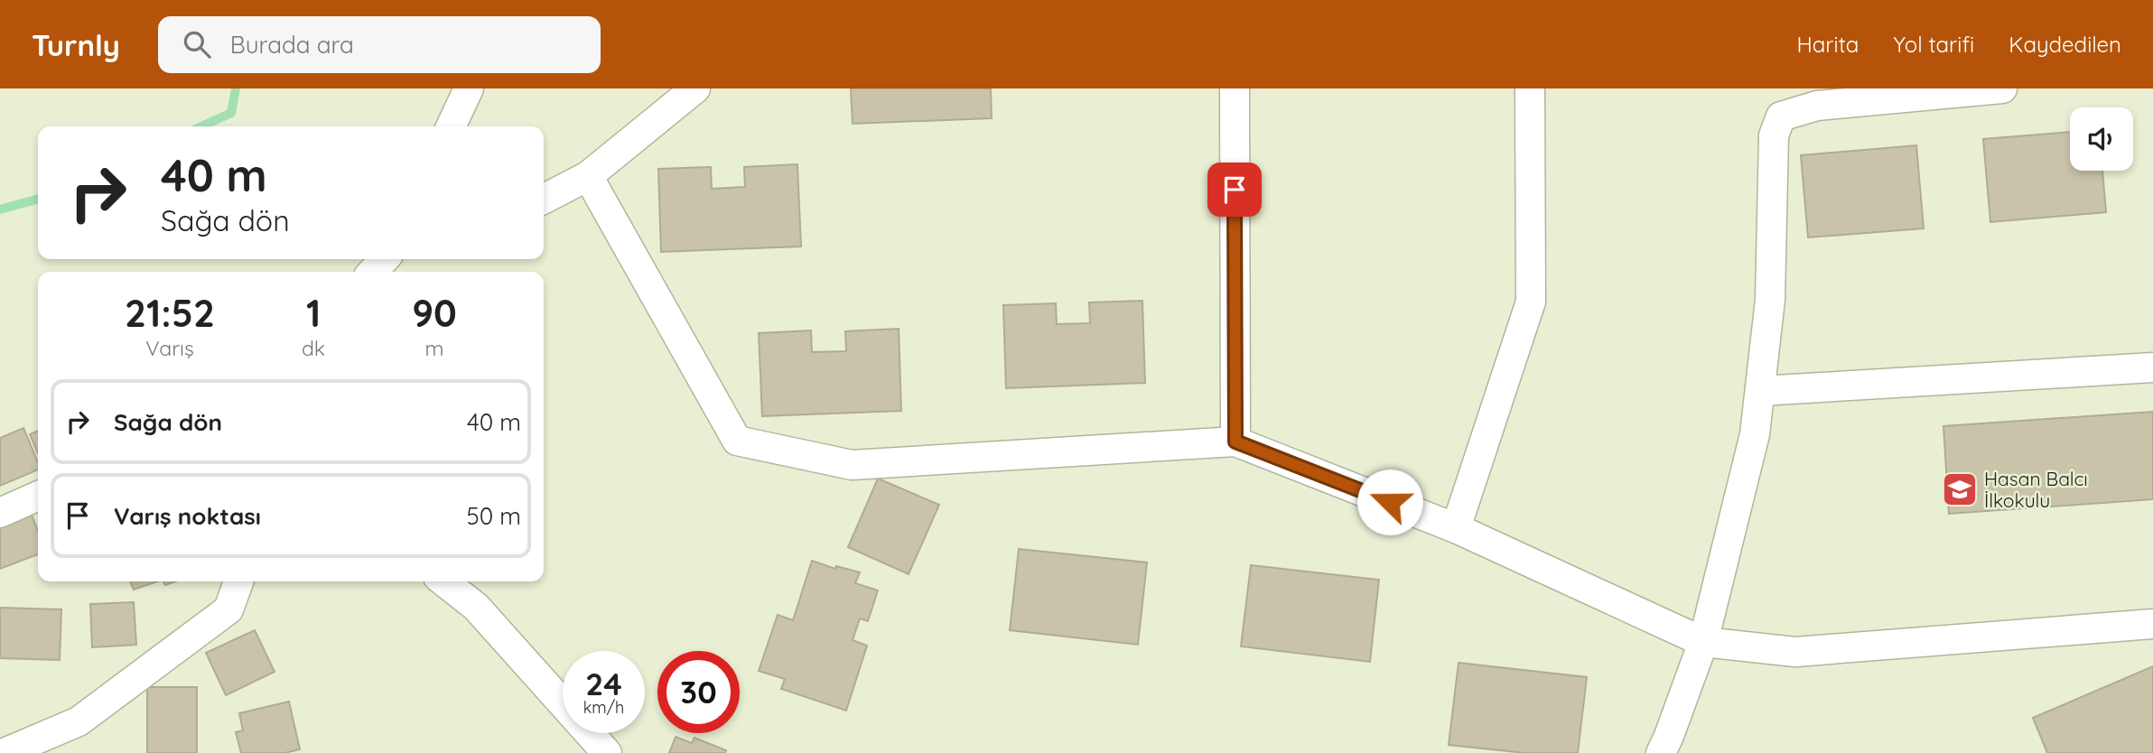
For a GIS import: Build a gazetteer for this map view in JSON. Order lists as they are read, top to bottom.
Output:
{
  "places": {
    "school or university": ["Hasan Balcı İlkokulu"]
  },
  "page": {
    "header": "Turnly",
    "search": "Burada ara",
    "nav": ["Harita", "Yol tarifi", "Kaydedilen"],
    "turn": ["40 m", "Sağa dön"],
    "eta": [
      "21:52",
      "Varış",
      "1",
      "dk",
      "90",
      "m"
    ],
    "list": [
      {
        "name": "Sağa dön",
        "value": "40 m"
      },
      {
        "name": "Varış noktası",
        "value": "50 m"
      }
    ],
    "speed": "24 km/h",
    "limit": "30"
  }
}
